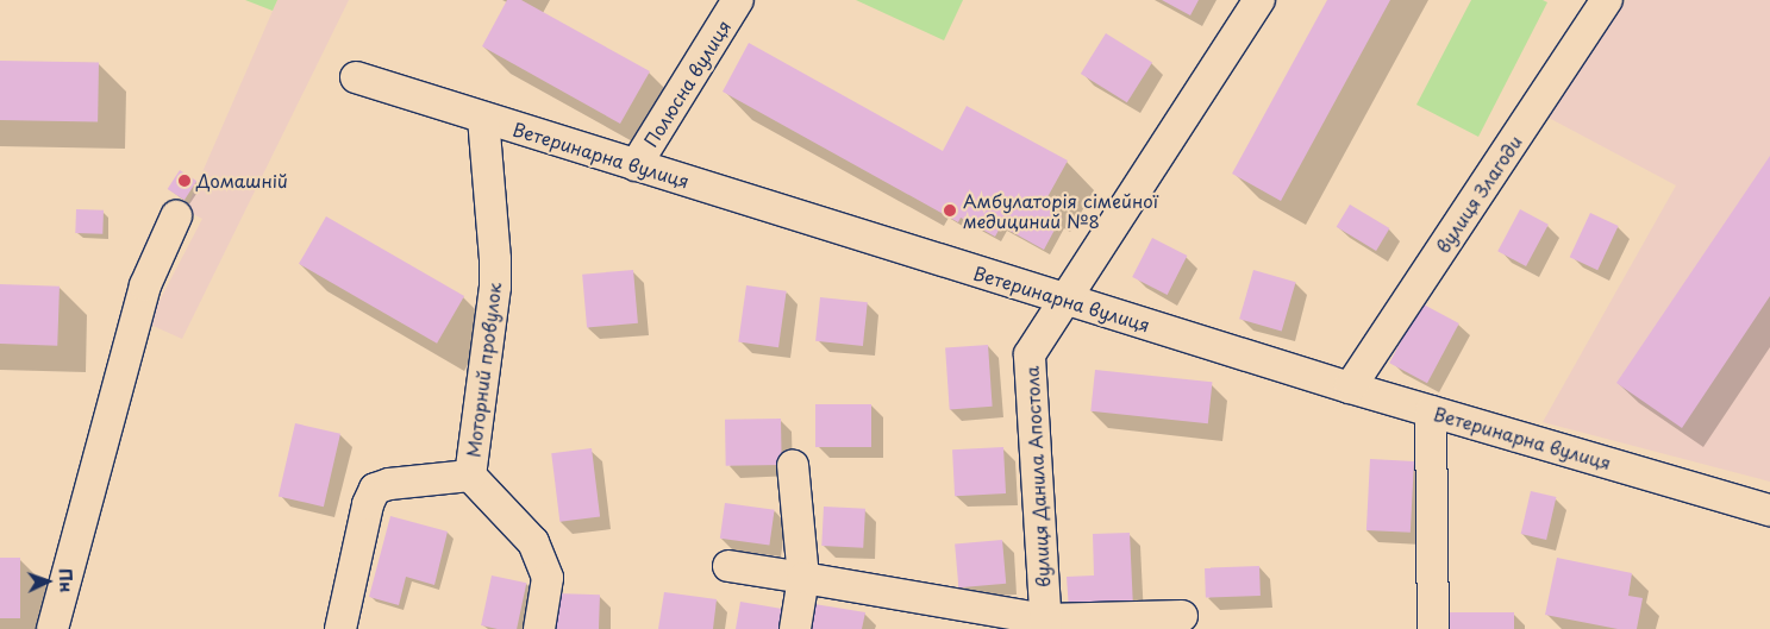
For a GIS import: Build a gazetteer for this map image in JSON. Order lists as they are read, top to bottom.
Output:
{
  "streets": {
    "street": [
      "Полюсна вулиця",
      "Ветеринарна вулиця",
      "вулиця Злагоди",
      "Моторний провулок",
      "вулиця Данила Апостола"
    ]
  },
  "crossings": [
    ["Полюсна вулиця", "Ветеринарна вулиця"],
    ["Ветеринарна вулиця", "вулиця Злагоди"],
    ["Ветеринарна вулиця", "Моторний провулок"],
    ["Ветеринарна вулиця", "вулиця Данила Апостола"]
  ],
  "places": ["Домашній", "Амбулаторія сімейної медициний №8"],
  "north": "right"
}
